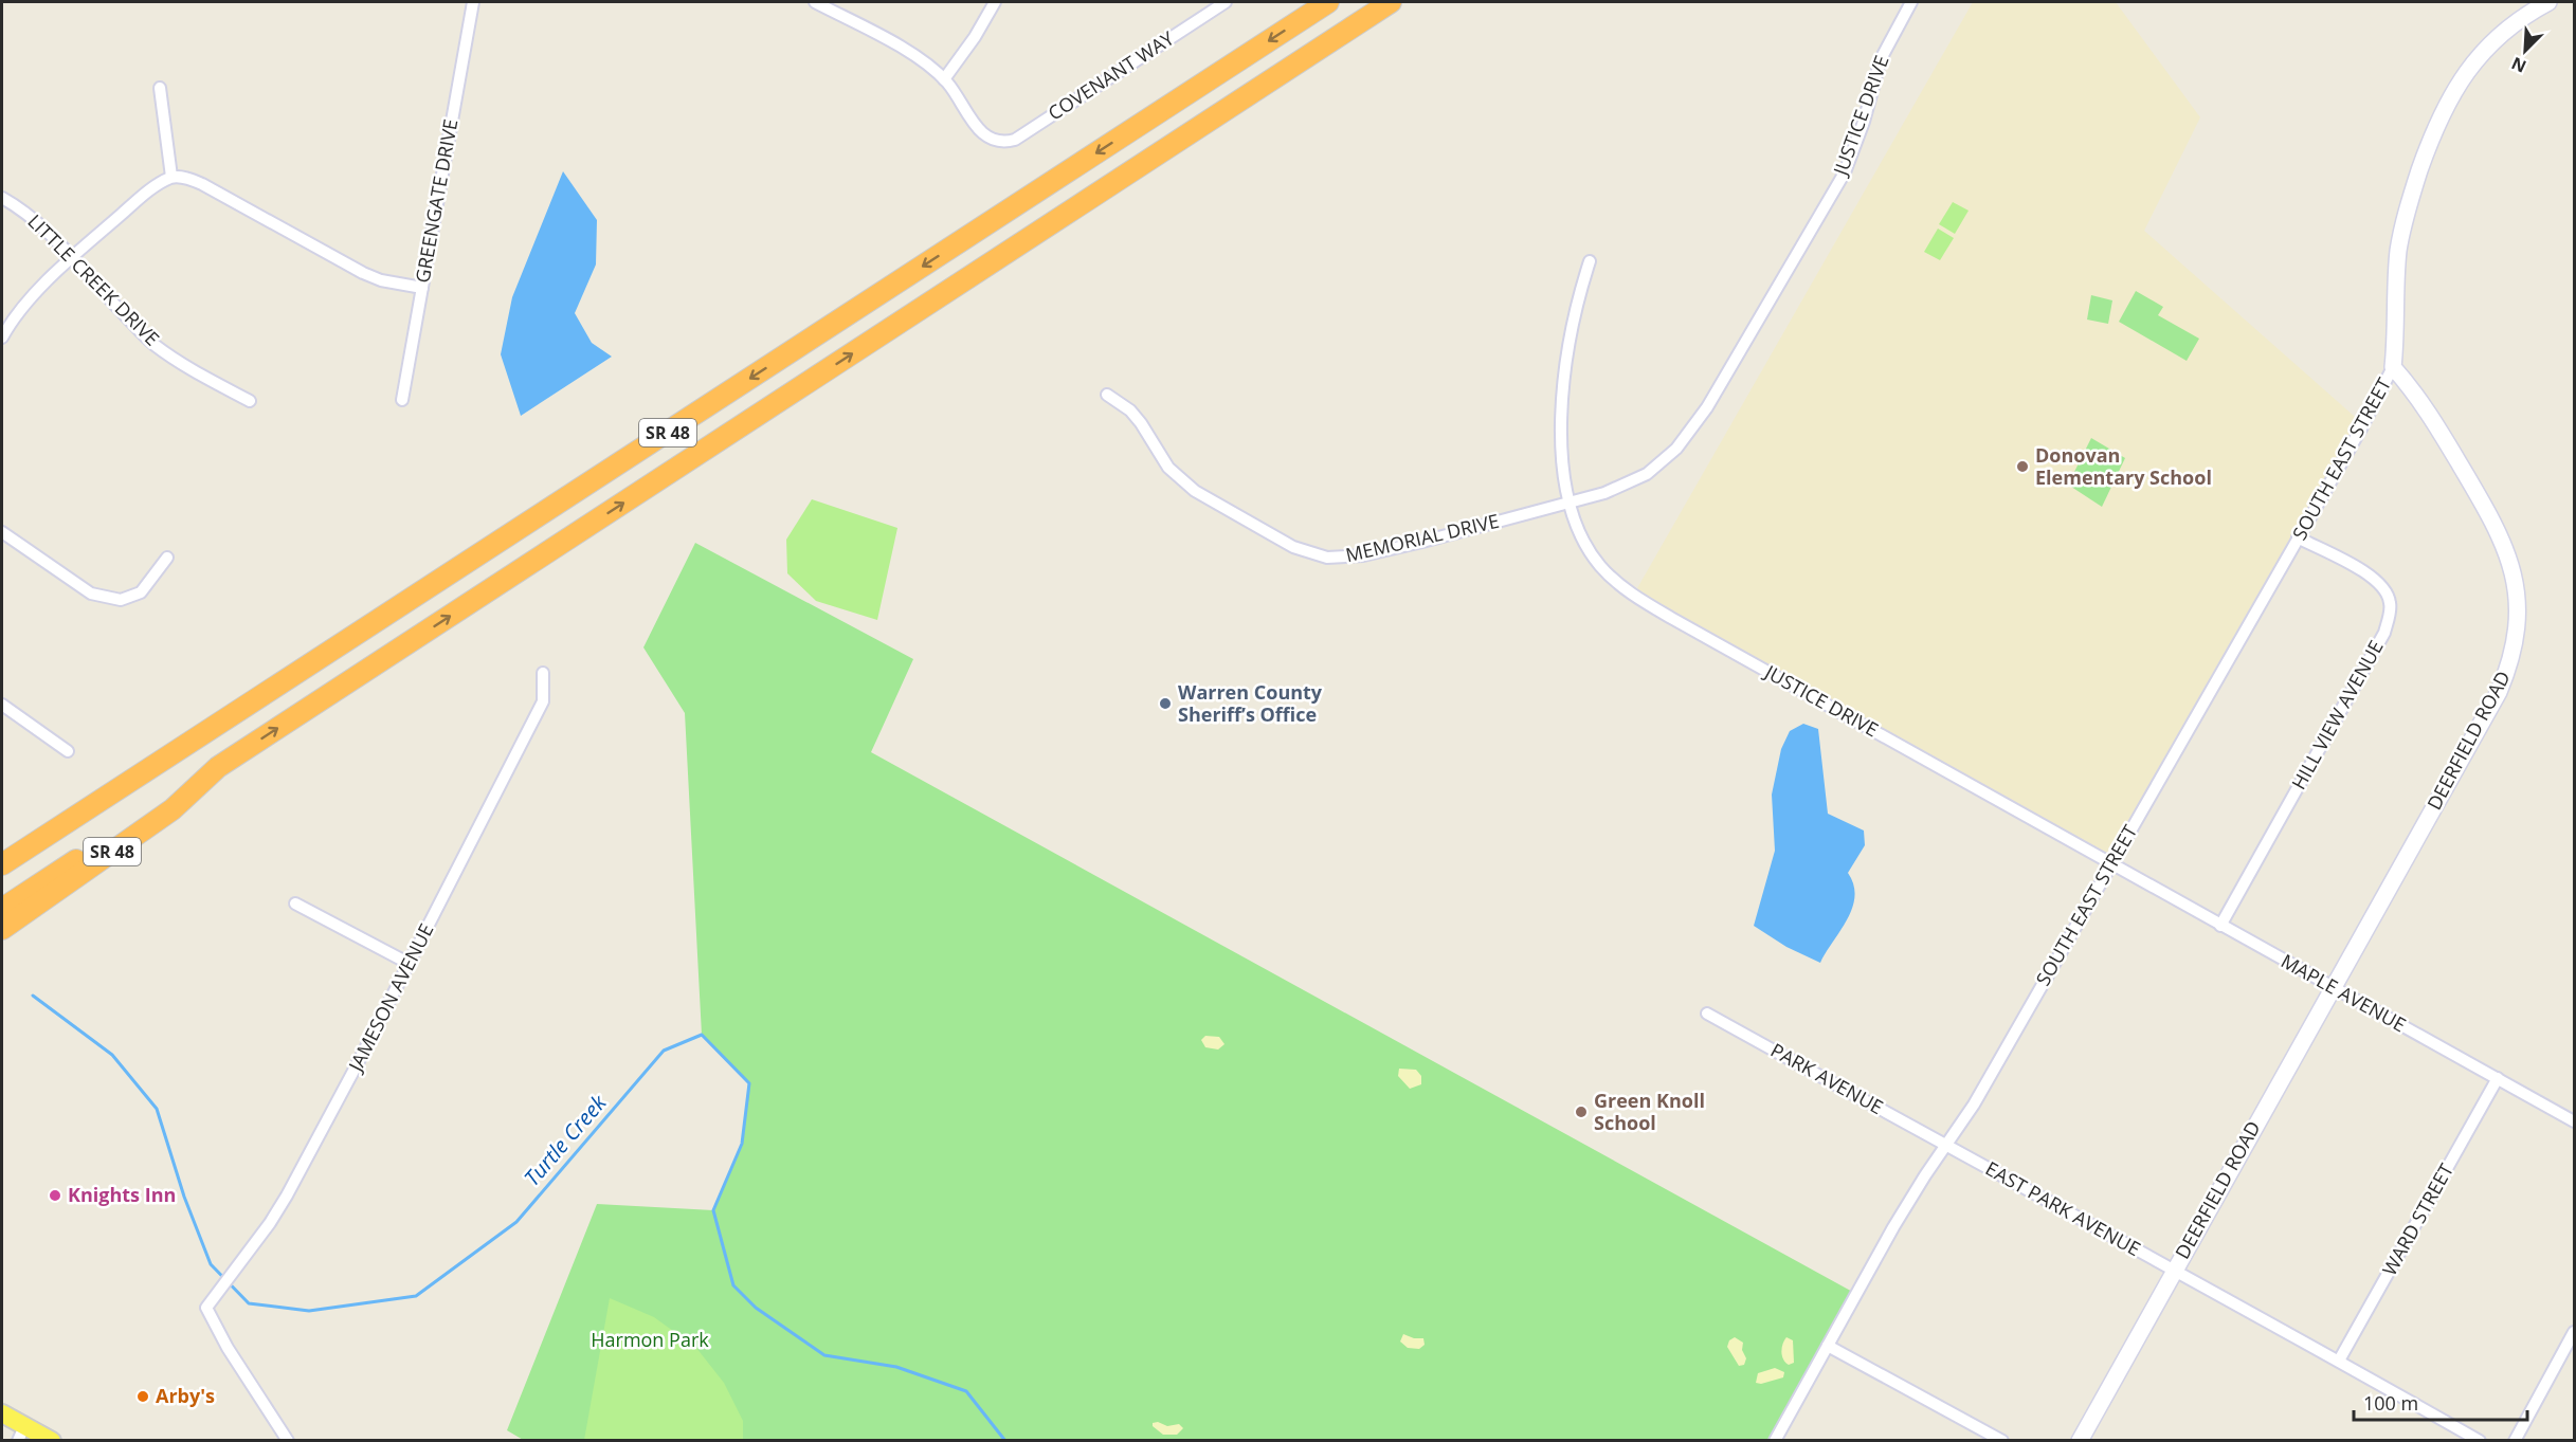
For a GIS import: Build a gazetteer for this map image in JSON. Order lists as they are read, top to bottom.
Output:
{
  "streets": {
    "highway": ["SR 48"],
    "street": [
      "COVENANT WAY",
      "JUSTICE DRIVE",
      "GREENGATE DRIVE",
      "LITTLE CREEK DRIVE",
      "SOUTH EAST STREET",
      "MEMORIAL DRIVE",
      "HILL VIEW AVENUE",
      "DEERFIELD ROAD",
      "MAPLE AVENUE",
      "JAMESON AVENUE",
      "PARK AVENUE",
      "EAST PARK AVENUE",
      "WARD STREET"
    ]
  },
  "crossings": [
    ["JUSTICE DRIVE", "SOUTH EAST STREET"],
    ["JUSTICE DRIVE", "MEMORIAL DRIVE"],
    ["JUSTICE DRIVE", "MAPLE AVENUE"],
    ["SOUTH EAST STREET", "HILL VIEW AVENUE"],
    ["SOUTH EAST STREET", "DEERFIELD ROAD"],
    ["SOUTH EAST STREET", "MAPLE AVENUE"],
    ["SOUTH EAST STREET", "PARK AVENUE"],
    ["SOUTH EAST STREET", "EAST PARK AVENUE"],
    ["HILL VIEW AVENUE", "MAPLE AVENUE"],
    ["DEERFIELD ROAD", "MAPLE AVENUE"],
    ["DEERFIELD ROAD", "EAST PARK AVENUE"],
    ["MAPLE AVENUE", "WARD STREET"],
    ["PARK AVENUE", "EAST PARK AVENUE"],
    ["EAST PARK AVENUE", "WARD STREET"]
  ],
  "water": ["Turtle Creek"],
  "parks": ["Harmon Park"],
  "places": [
    "Donovan Elementary School",
    "Warren County Sheriff’s Office",
    "Green Knoll School",
    "Knights Inn",
    "Arby's"
  ],
  "scale_bar": "100 m",
  "north": "bottom left"
}
